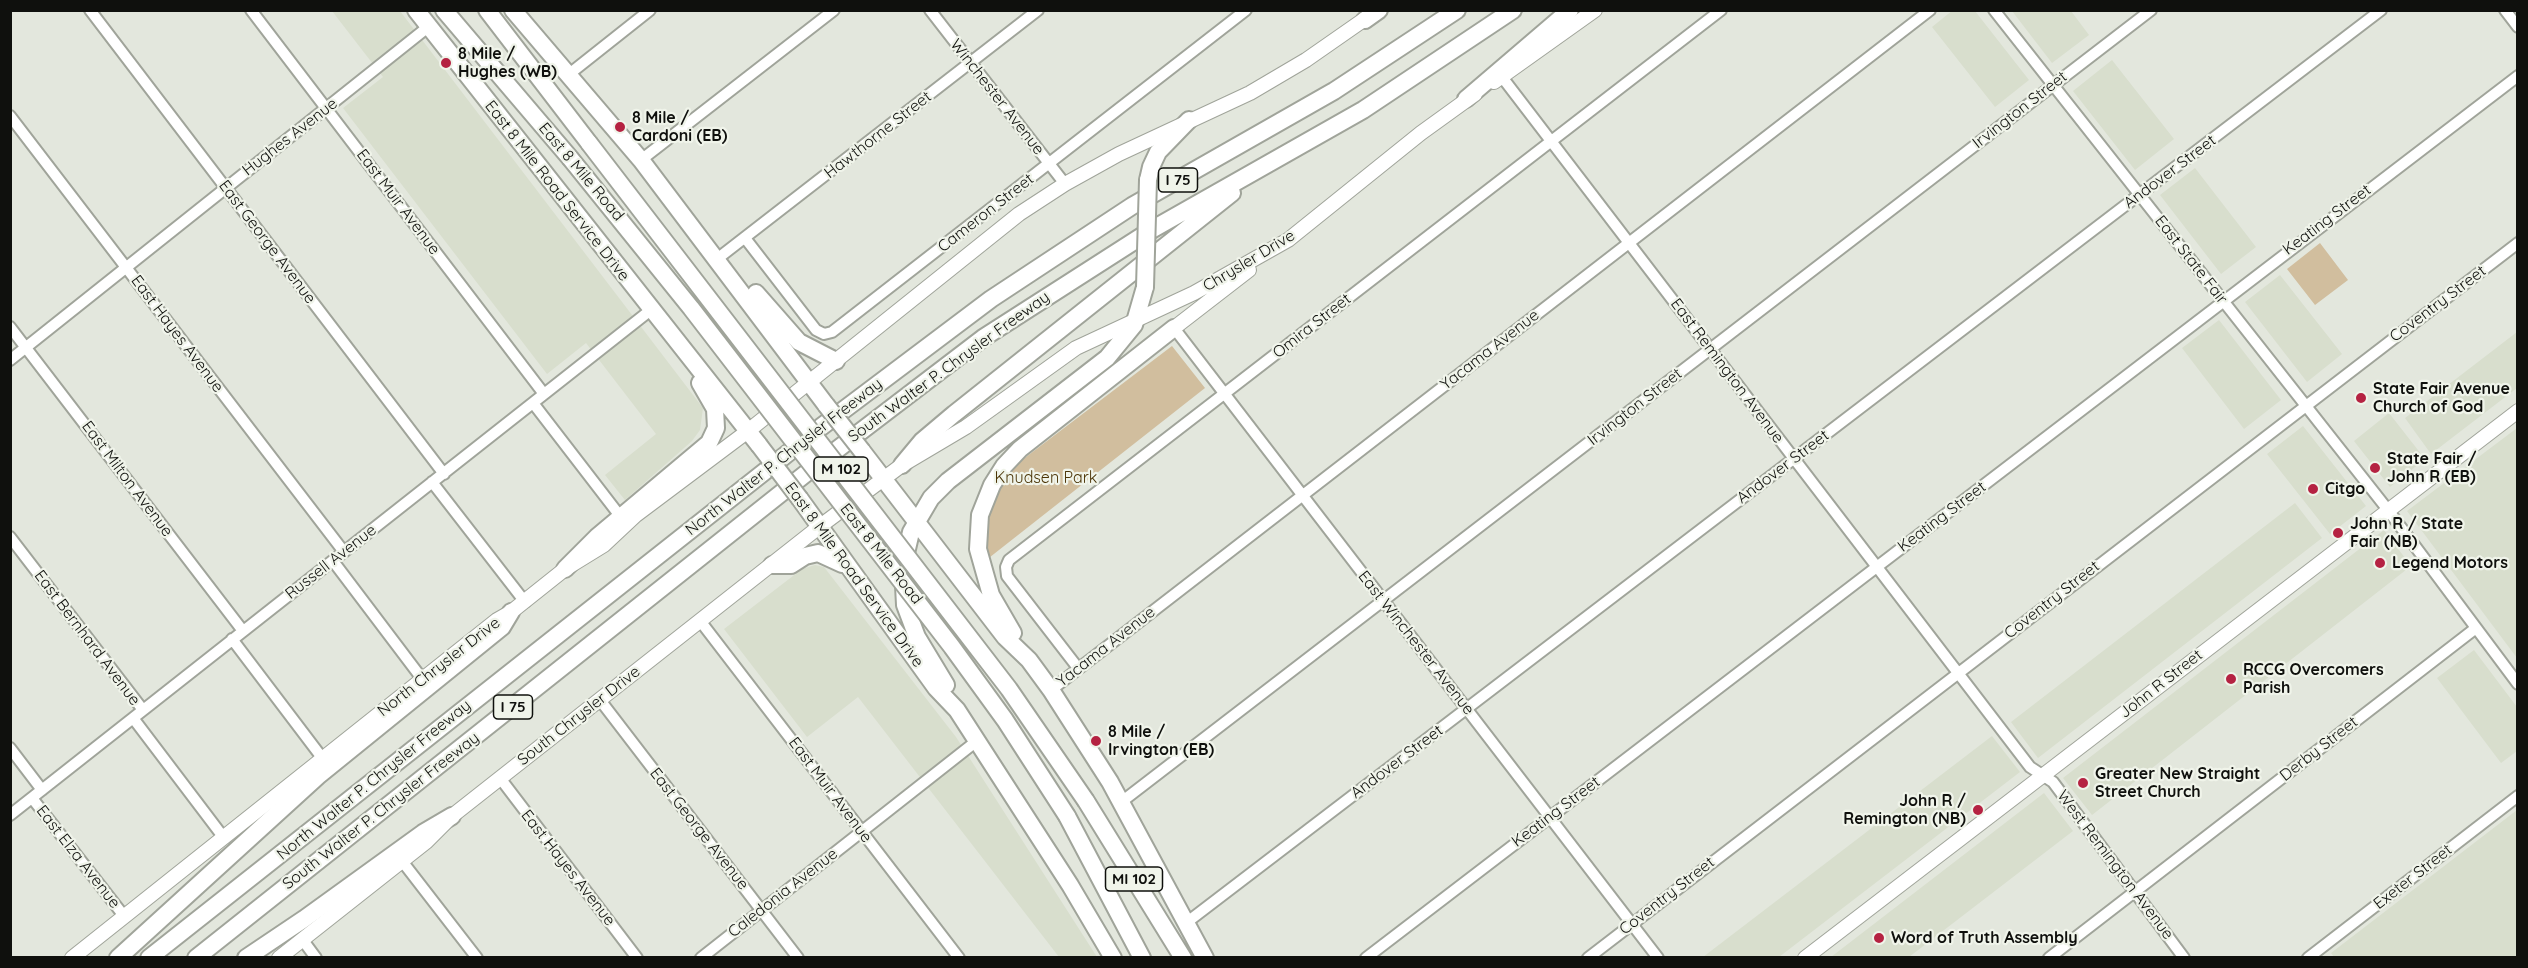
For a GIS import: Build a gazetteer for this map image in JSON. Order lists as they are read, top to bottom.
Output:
{
  "streets": {
    "highway": [
      "East 8 Mile Road",
      "I 75",
      "East 8 Mile Road Service Drive",
      "South Walter P. Chrysler Freeway",
      "North Walter P. Chrysler Freeway",
      "M 102",
      "MI 102"
    ],
    "main road": [
      "Chrysler Drive",
      "North Chrysler Drive",
      "John R Street",
      "South Chrysler Drive"
    ],
    "street": [
      "Winchester Avenue",
      "Irvington Street",
      "Hawthorne Street",
      "Hughes Avenue",
      "Andover Street",
      "East Muir Avenue",
      "Cameron Street",
      "Keating Street",
      "East George Avenue",
      "East State Fair",
      "Coventry Street",
      "Omira Street",
      "East Hayes Avenue",
      "Yacama Avenue",
      "East Remington Avenue",
      "East Milton Avenue",
      "Russell Avenue",
      "East Bernhard Avenue",
      "East Winchester Avenue",
      "Derby Street",
      "East Elza Avenue",
      "West Remington Avenue",
      "Exeter Street",
      "Caledonia Avenue"
    ]
  },
  "crossings": [
    ["Winchester Avenue", "Hawthorne Street"],
    ["Winchester Avenue", "Cameron Street"],
    ["Irvington Street", "East State Fair"],
    ["Irvington Street", "East Remington Avenue"],
    ["Irvington Street", "East Winchester Avenue"],
    ["Hawthorne Street", "Cameron Street"],
    ["Hughes Avenue", "East 8 Mile Road Service Drive"],
    ["Hughes Avenue", "East Muir Avenue"],
    ["Hughes Avenue", "East George Avenue"],
    ["Hughes Avenue", "East Hayes Avenue"],
    ["Hughes Avenue", "East Milton Avenue"],
    ["East 8 Mile Road", "MI 102"],
    ["Andover Street", "East State Fair"],
    ["Andover Street", "East Remington Avenue"],
    ["Andover Street", "East Winchester Avenue"],
    ["East 8 Mile Road Service Drive", "Russell Avenue"],
    ["East 8 Mile Road Service Drive", "South Chrysler Drive"],
    ["East 8 Mile Road Service Drive", "Caledonia Avenue"],
    ["East Muir Avenue", "Russell Avenue"],
    ["East Muir Avenue", "South Chrysler Drive"],
    ["East Muir Avenue", "Caledonia Avenue"],
    ["Keating Street", "East State Fair"],
    ["Keating Street", "East Remington Avenue"],
    ["Keating Street", "East Winchester Avenue"],
    ["East George Avenue", "Russell Avenue"],
    ["East George Avenue", "South Chrysler Drive"],
    ["East George Avenue", "Caledonia Avenue"],
    ["East State Fair", "Coventry Street"],
    ["East State Fair", "John R Street"],
    ["East State Fair", "Derby Street"],
    ["Chrysler Drive", "East Remington Avenue"],
    ["Chrysler Drive", "South Chrysler Drive"],
    ["Coventry Street", "East Remington Avenue"],
    ["Coventry Street", "East Winchester Avenue"],
    ["Omira Street", "Yacama Avenue"],
    ["Omira Street", "East Remington Avenue"],
    ["Omira Street", "East Winchester Avenue"],
    ["East Hayes Avenue", "Russell Avenue"],
    ["East Hayes Avenue", "South Chrysler Drive"],
    ["Yacama Avenue", "East Remington Avenue"],
    ["Yacama Avenue", "East Winchester Avenue"],
    ["East Remington Avenue", "John R Street"],
    ["East Remington Avenue", "West Remington Avenue"],
    ["East Milton Avenue", "Russell Avenue"],
    ["Russell Avenue", "East Bernhard Avenue"],
    ["Russell Avenue", "East Elza Avenue"],
    ["East Bernhard Avenue", "North Chrysler Drive"],
    ["North Chrysler Drive", "East Elza Avenue"],
    ["John R Street", "West Remington Avenue"],
    ["Derby Street", "West Remington Avenue"]
  ],
  "parks": ["Knudsen Park"],
  "places": [
    "8 Mile / Hughes (WB)",
    "8 Mile / Cardoni (EB)",
    "State Fair Avenue Church of God",
    "State Fair / John R (EB)",
    "Citgo",
    "John R / State Fair (NB)",
    "Legend Motors",
    "RCCG Overcomers Parish",
    "8 Mile / Irvington (EB)",
    "Greater New Straight Street Church",
    "John R / Remington (NB)",
    "Word of Truth Assembly"
  ]
}
